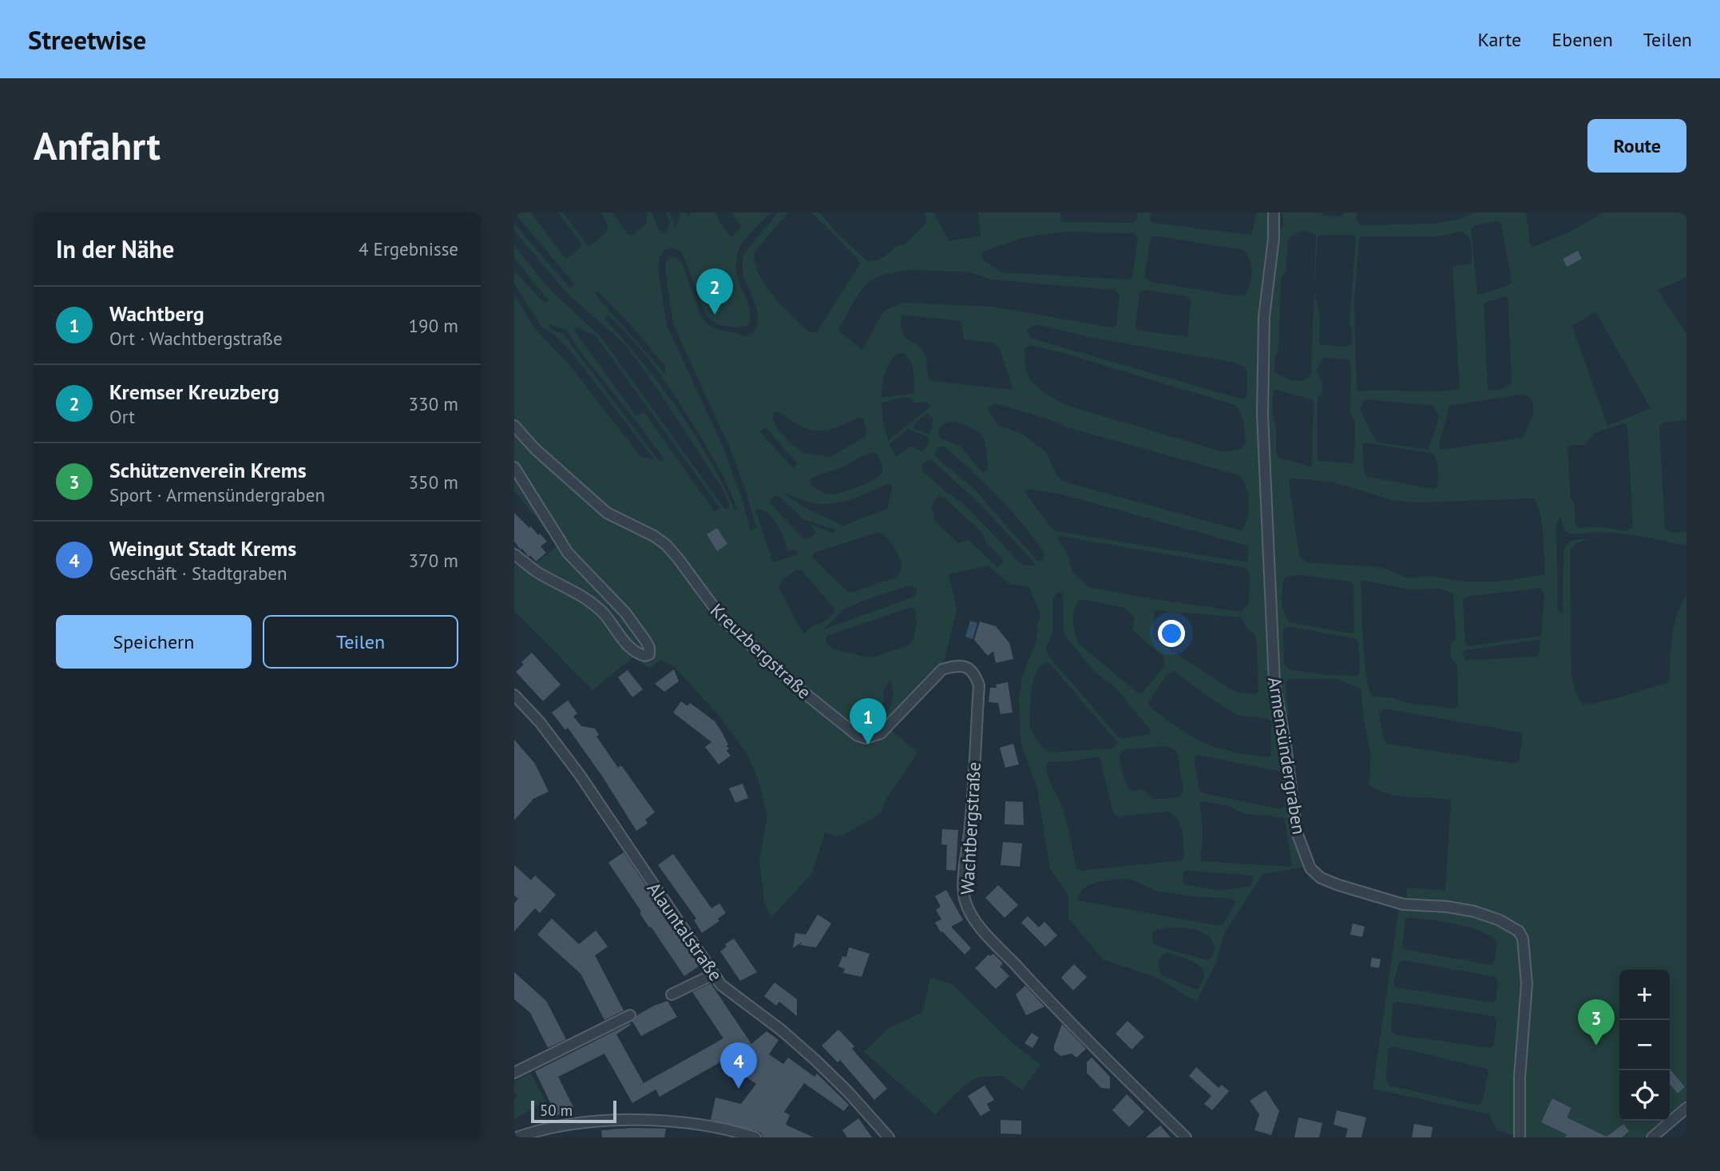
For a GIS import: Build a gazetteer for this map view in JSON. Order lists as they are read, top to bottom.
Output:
{
  "streets": {
    "street": [
      "Kreuzbergstraße",
      "Armensündergraben",
      "Wachtbergstraße",
      "Alauntalstraße"
    ]
  },
  "crossings": [
    ["Kreuzbergstraße", "Wachtbergstraße"]
  ],
  "scale_bar": "50 m",
  "page": {
    "header": "Streetwise",
    "nav": ["Karte", "Ebenen", "Teilen"],
    "buttons": [
      "Route",
      ["Speichern", "Teilen"]
    ],
    "title": "Anfahrt",
    "heading": ["In der Nähe", "4 Ergebnisse"],
    "pins": [
      "2",
      "1",
      "3",
      "4"
    ],
    "list": [
      {
        "mark": "1",
        "name": "Wachtberg",
        "note": "Ort · Wachtbergstraße",
        "value": "190 m"
      },
      {
        "mark": "2",
        "name": "Kremser Kreuzberg",
        "note": "Ort",
        "value": "330 m"
      },
      {
        "mark": "3",
        "name": "Schützenverein Krems",
        "note": "Sport · Armensündergraben",
        "value": "350 m"
      },
      {
        "mark": "4",
        "name": "Weingut Stadt Krems",
        "note": "Geschäft · Stadtgraben",
        "value": "370 m"
      }
    ],
    "map_buttons": ["+", "−"],
    "scale": "50 m"
  }
}
